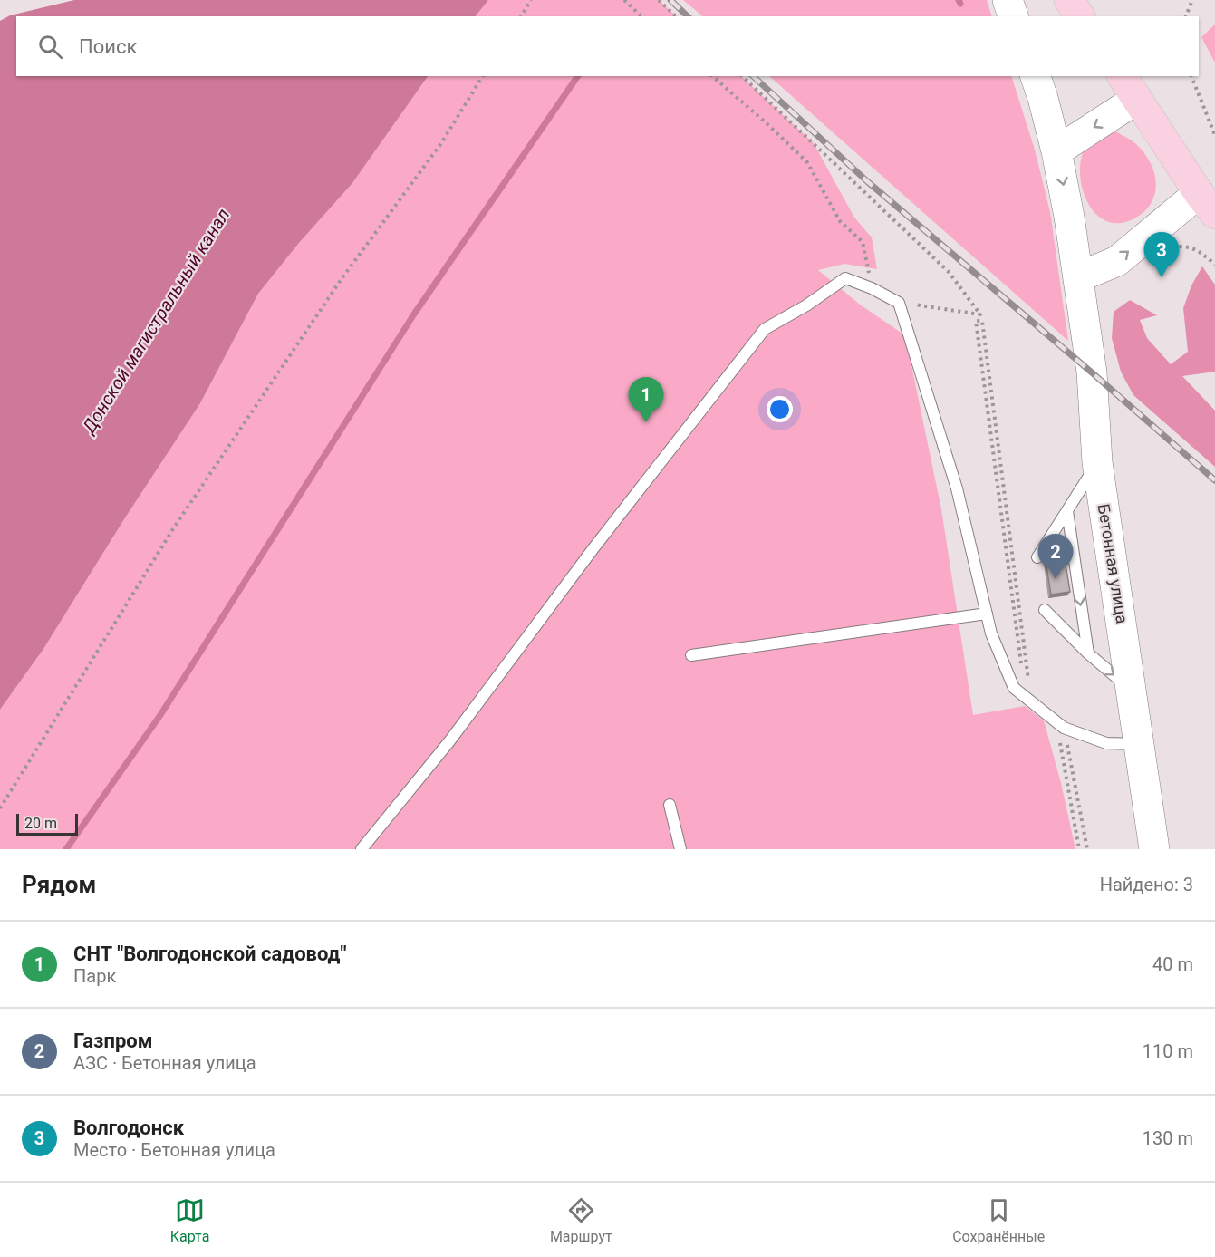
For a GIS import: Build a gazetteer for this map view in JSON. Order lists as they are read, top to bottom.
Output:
{
  "streets": {
    "main road": ["Бетонная улица"]
  },
  "water": ["Донской магистральный канал"],
  "scale_bar": "20 m",
  "page": {
    "search": "Поиск",
    "pins": ["3", "1", "2"],
    "scale": "20 m",
    "heading": ["Рядом", "Найдено: 3"],
    "list": [
      {
        "mark": "1",
        "name": "СНТ \"Волгодонской садовод\"",
        "note": "Парк",
        "value": "40 m"
      },
      {
        "mark": "2",
        "name": "Газпром",
        "note": "АЗС · Бетонная улица",
        "value": "110 m"
      },
      {
        "mark": "3",
        "name": "Волгодонск",
        "note": "Место · Бетонная улица",
        "value": "130 m"
      }
    ],
    "nav": ["Карта", "Маршрут", "Сохранённые"]
  }
}
